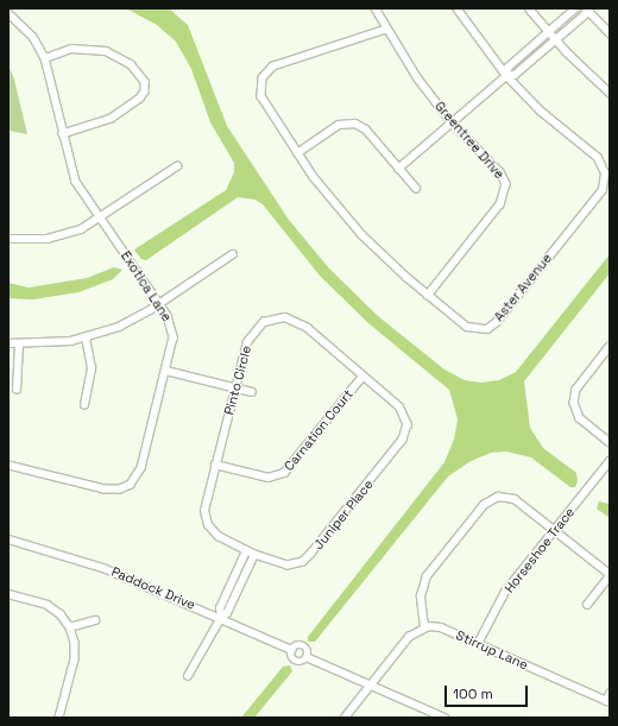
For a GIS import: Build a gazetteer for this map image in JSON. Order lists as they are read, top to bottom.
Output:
{
  "streets": {
    "street": [
      "Greentree Drive",
      "Exotica Lane",
      "Aster Avenue",
      "Pinto Circle",
      "Carnation Court",
      "Juniper Place",
      "Horseshoe Trace",
      "Paddock Drive",
      "Stirrup Lane"
    ]
  },
  "crossings": [
    ["Greentree Drive", "Aster Avenue"],
    ["Pinto Circle", "Carnation Court"],
    ["Pinto Circle", "Juniper Place"],
    ["Horseshoe Trace", "Stirrup Lane"]
  ],
  "scale_bar": "100 m"
}
